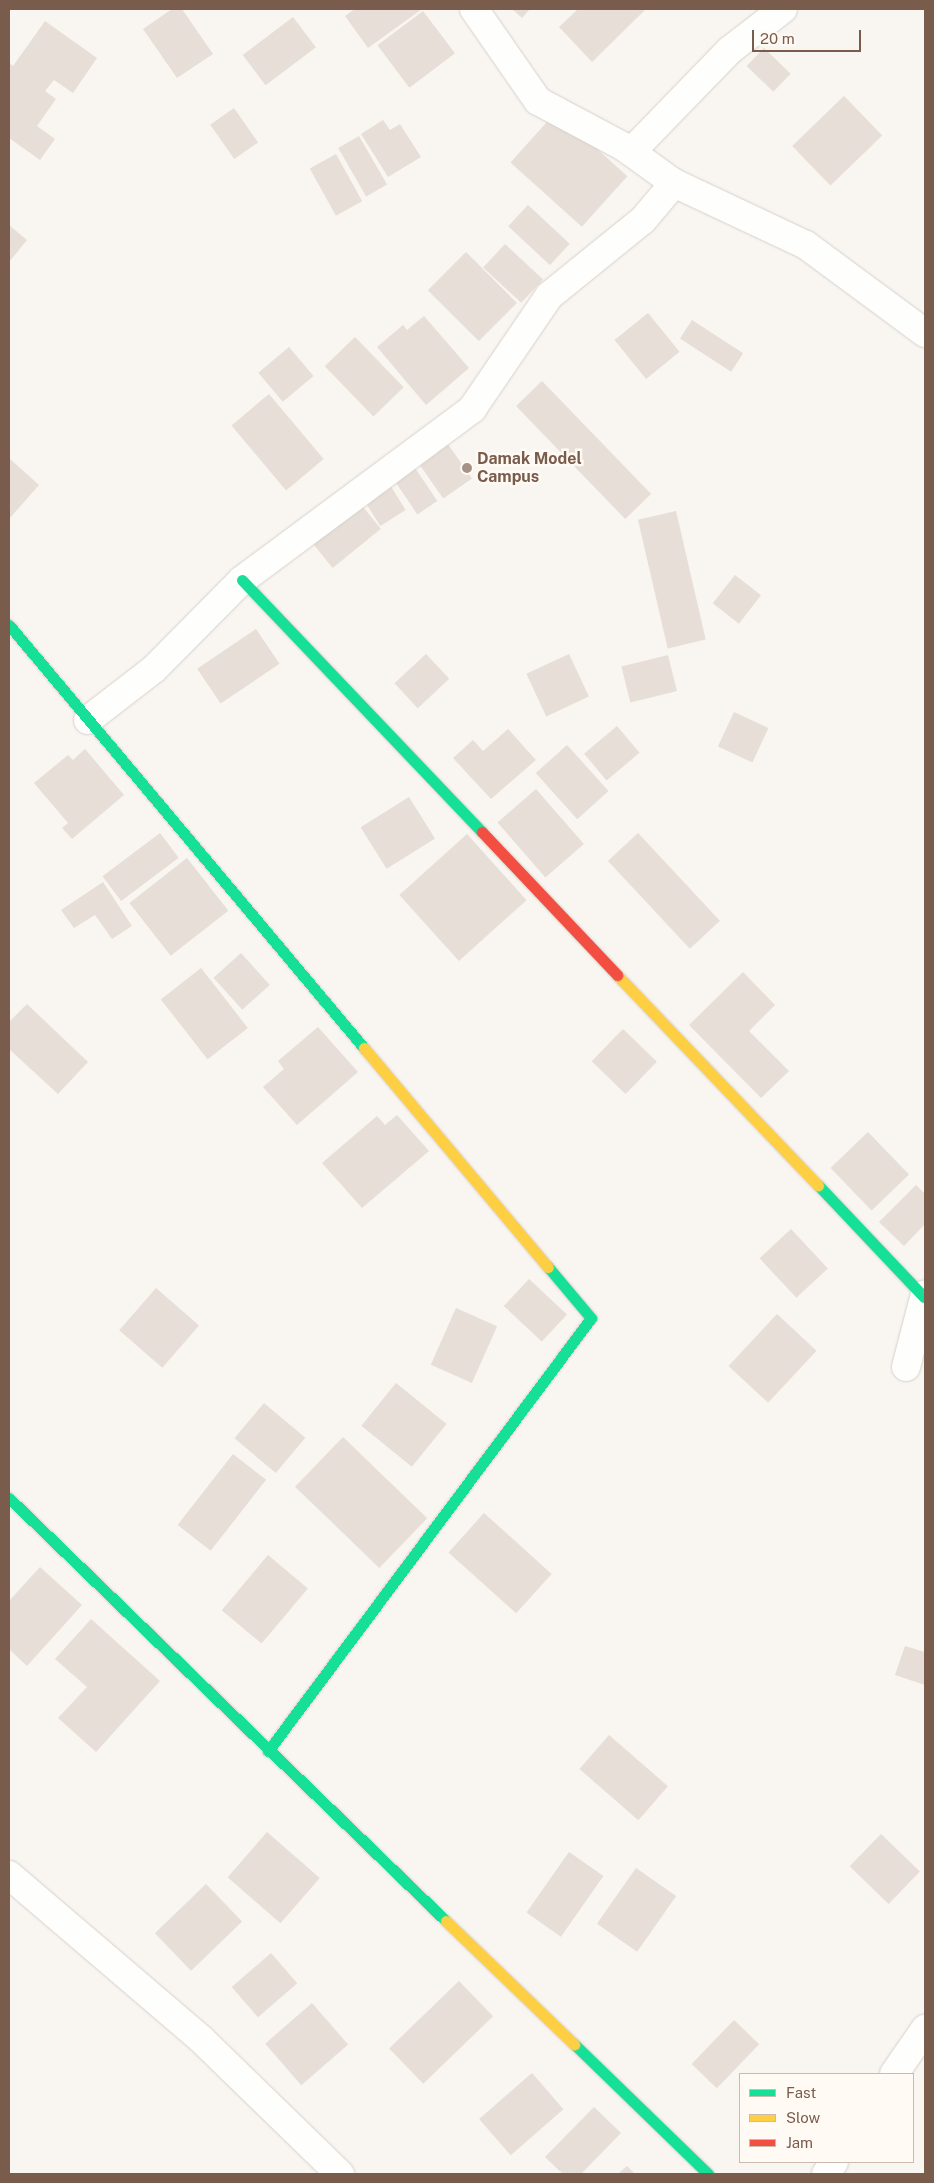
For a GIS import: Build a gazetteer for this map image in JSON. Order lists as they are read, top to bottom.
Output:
{
  "places": ["Damak Model Campus"],
  "legend": ["Fast", "Slow", "Jam"],
  "scale_bar": "20 m"
}
